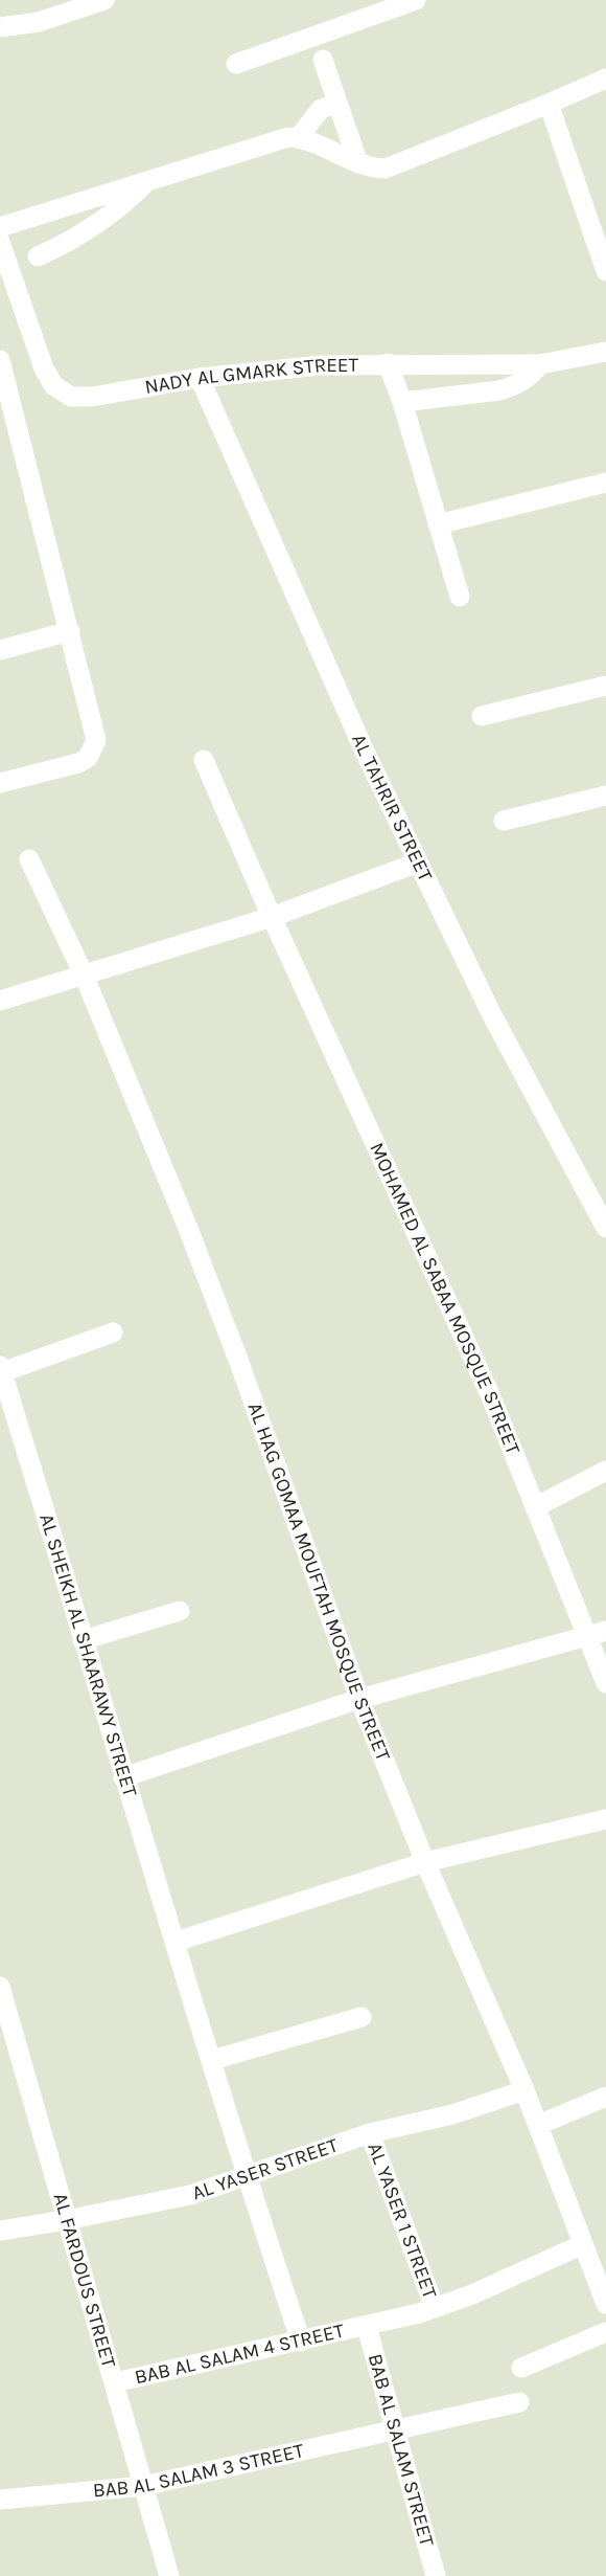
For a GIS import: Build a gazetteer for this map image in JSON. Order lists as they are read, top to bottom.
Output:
{
  "streets": {
    "street": [
      "NADY AL GMARK STREET",
      "AL TAHRIR STREET",
      "MOHAMED AL SABAA MOSQUE STREET",
      "AL HAG GOMAA MOUFTAH MOSQUE STREET",
      "AL SHEIKH AL SHAARAWY STREET",
      "AL YASER STREET",
      "AL YASER 1 STREET",
      "AL FARDOUS STREET",
      "BAB AL SALAM 4 STREET",
      "BAB AL SALAM STREET",
      "BAB AL SALAM 3 STREET"
    ]
  },
  "crossings": [
    ["NADY AL GMARK STREET", "AL TAHRIR STREET"],
    ["AL HAG GOMAA MOUFTAH MOSQUE STREET", "AL YASER STREET"],
    ["AL HAG GOMAA MOUFTAH MOSQUE STREET", "BAB AL SALAM 4 STREET"],
    ["AL SHEIKH AL SHAARAWY STREET", "AL YASER STREET"],
    ["AL SHEIKH AL SHAARAWY STREET", "BAB AL SALAM 4 STREET"],
    ["AL YASER STREET", "AL YASER 1 STREET"],
    ["AL YASER STREET", "AL FARDOUS STREET"],
    ["AL YASER 1 STREET", "BAB AL SALAM 4 STREET"],
    ["AL FARDOUS STREET", "BAB AL SALAM 4 STREET"],
    ["AL FARDOUS STREET", "BAB AL SALAM 3 STREET"],
    ["BAB AL SALAM 4 STREET", "BAB AL SALAM STREET"],
    ["BAB AL SALAM STREET", "BAB AL SALAM 3 STREET"]
  ]
}
